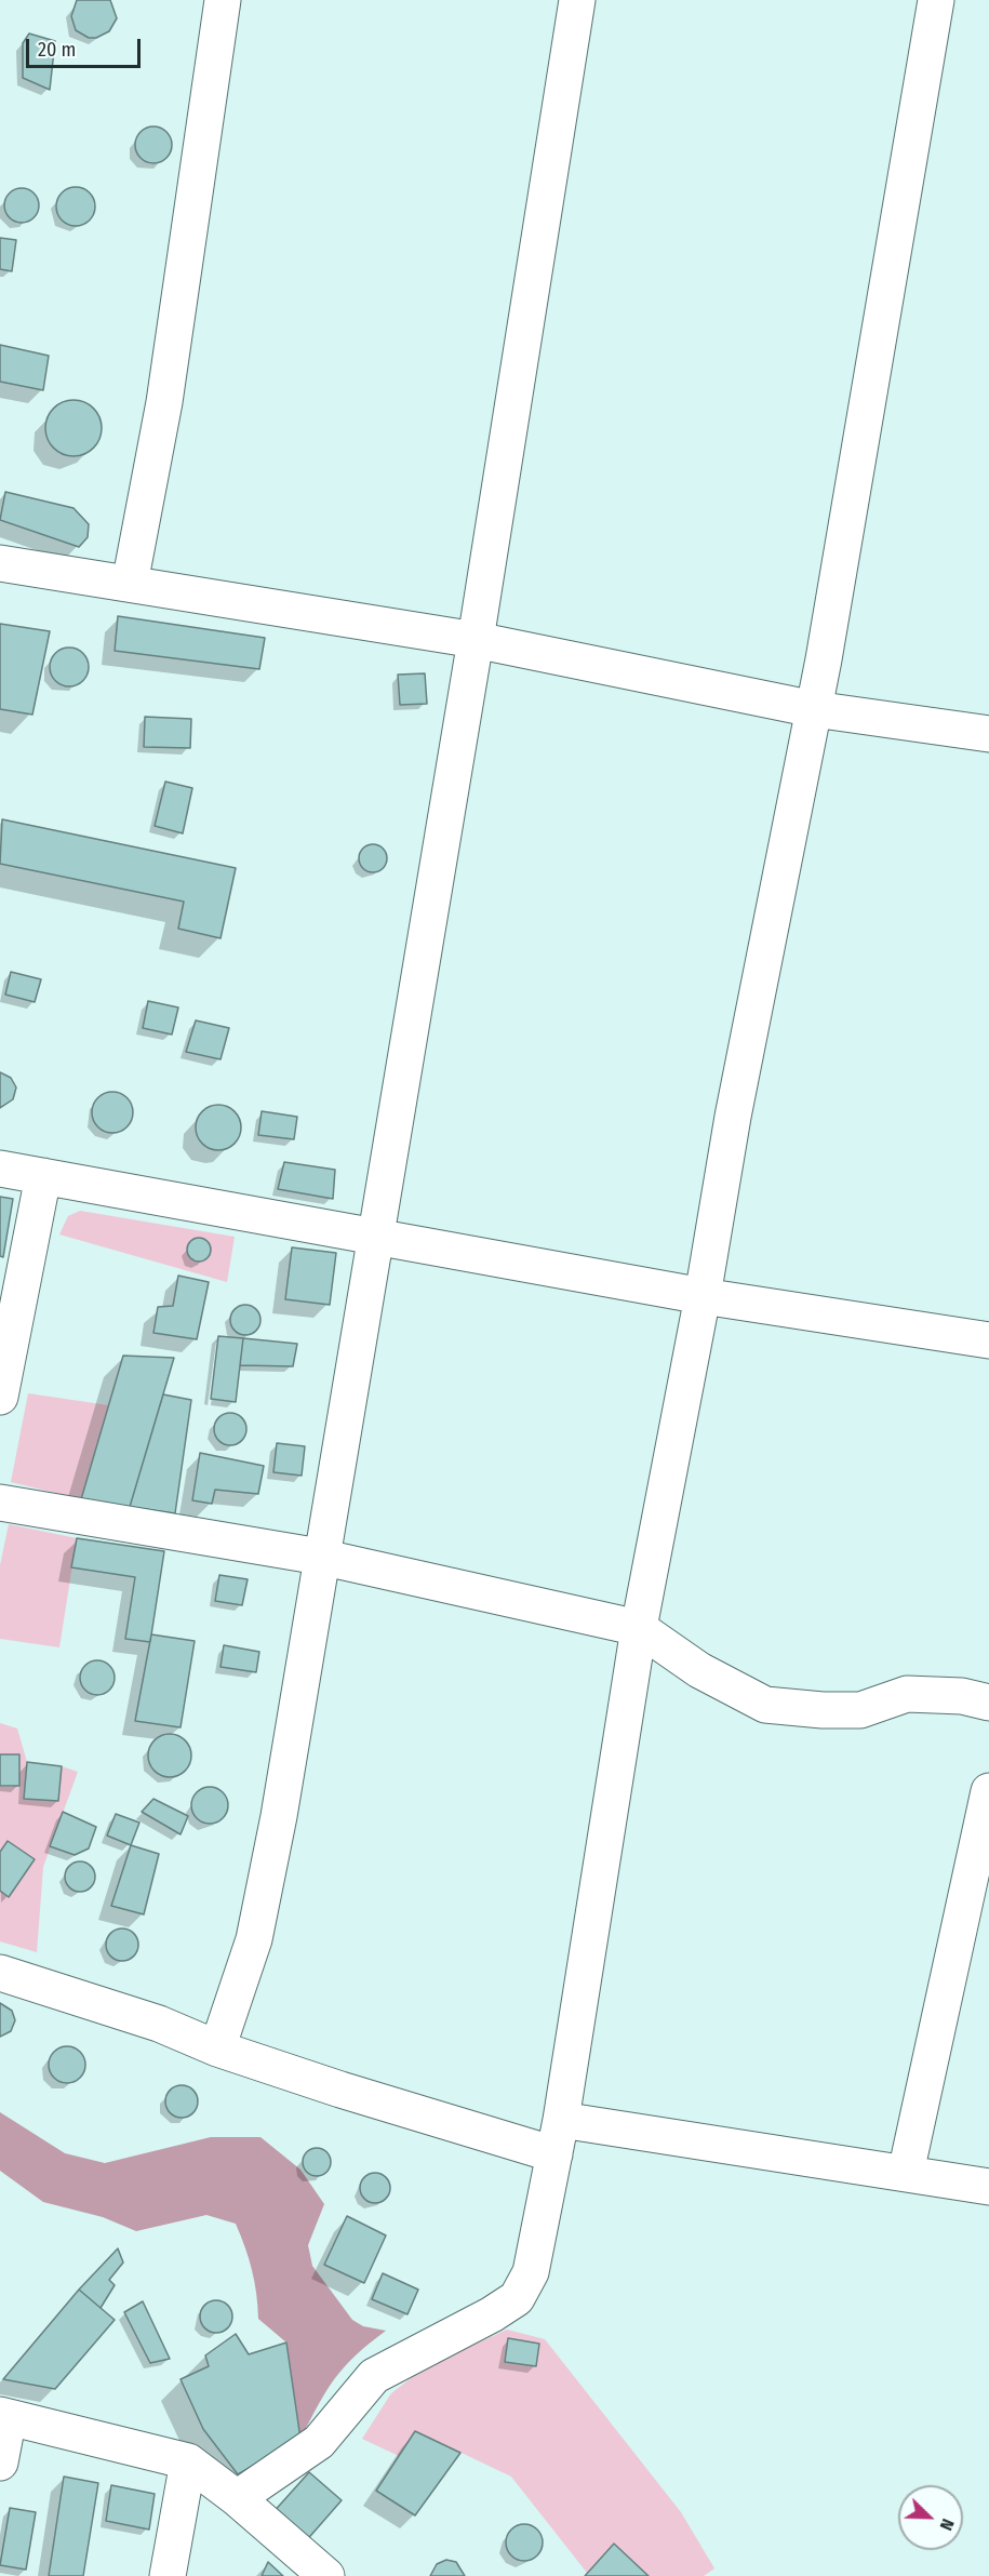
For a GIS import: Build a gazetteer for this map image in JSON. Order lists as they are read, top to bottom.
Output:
{
  "scale_bar": "20 m",
  "north": "bottom right"
}
